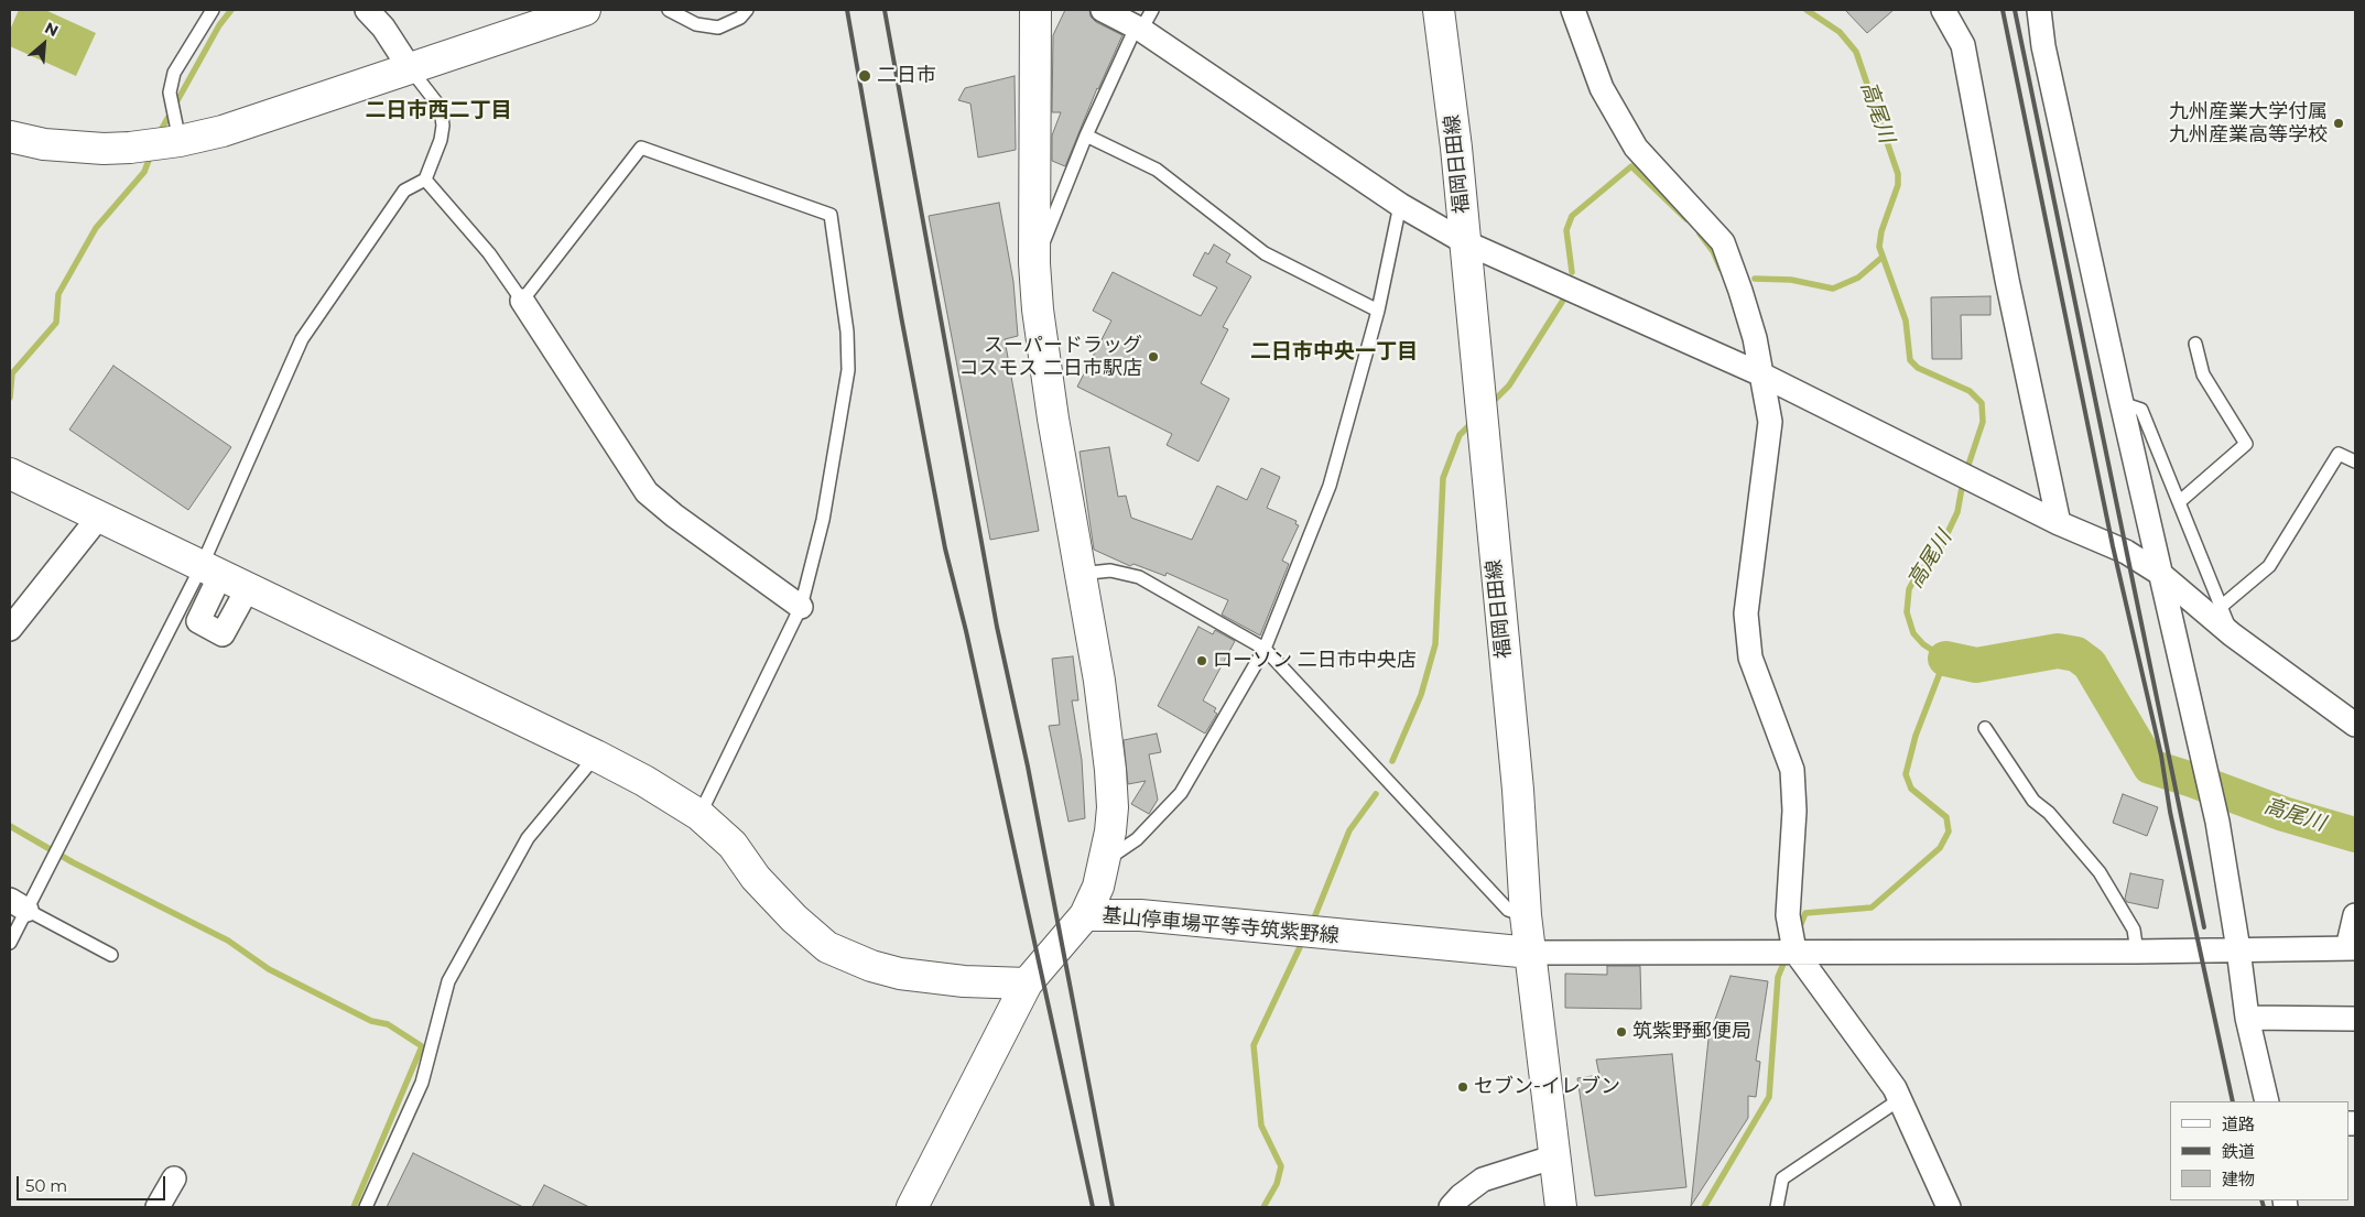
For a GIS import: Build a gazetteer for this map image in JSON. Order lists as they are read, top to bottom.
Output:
{
  "streets": {
    "street": ["福岡日田線", "基山停車場平等寺筑紫野線"]
  },
  "crossings": [
    ["福岡日田線", "基山停車場平等寺筑紫野線"]
  ],
  "districts": ["二日市西二丁目", "二日市中央一丁目"],
  "water": ["高尾川"],
  "places": [
    "二日市",
    "九州産業大学付属 九州産業高等学校",
    "スーパードラッグ コスモス 二日市駅店",
    "ローソン 二日市中央店",
    "筑紫野郵便局",
    "セブン-イレブン"
  ],
  "legend": ["道路", "鉄道", "建物"],
  "scale_bar": "50 m",
  "north": "top right"
}
